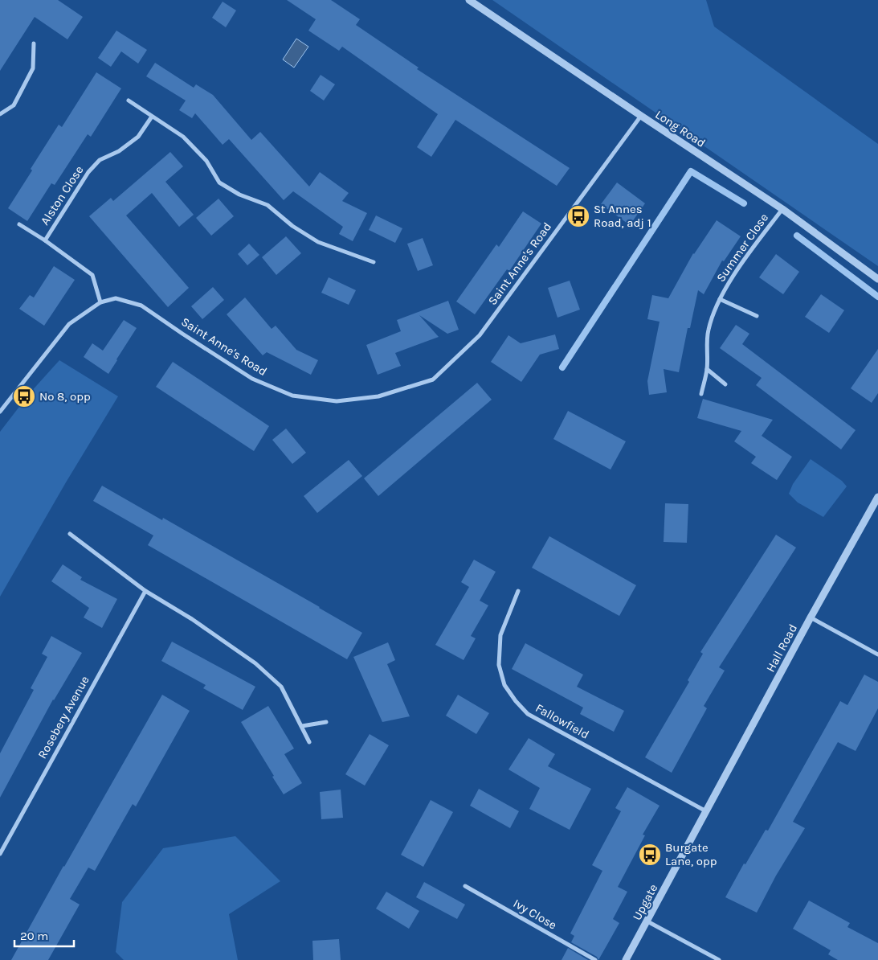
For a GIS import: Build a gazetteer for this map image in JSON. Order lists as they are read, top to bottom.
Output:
{
  "streets": {
    "street": [
      "Long Road",
      "Alston Close",
      "Summer Close",
      "Saint Anne's Road",
      "Hall Road",
      "Rosebery Avenue",
      "Fallowfield",
      "Upgate",
      "Ivy Close"
    ]
  },
  "crossings": [
    ["Long Road", "Summer Close"],
    ["Long Road", "Saint Anne's Road"],
    ["Hall Road", "Fallowfield"],
    ["Hall Road", "Upgate"],
    ["Fallowfield", "Upgate"]
  ],
  "places": {
    "bus stop": ["St Annes Road, adj 1", "No 8, opp", "Burgate Lane, opp"]
  },
  "scale_bar": "20 m"
}
